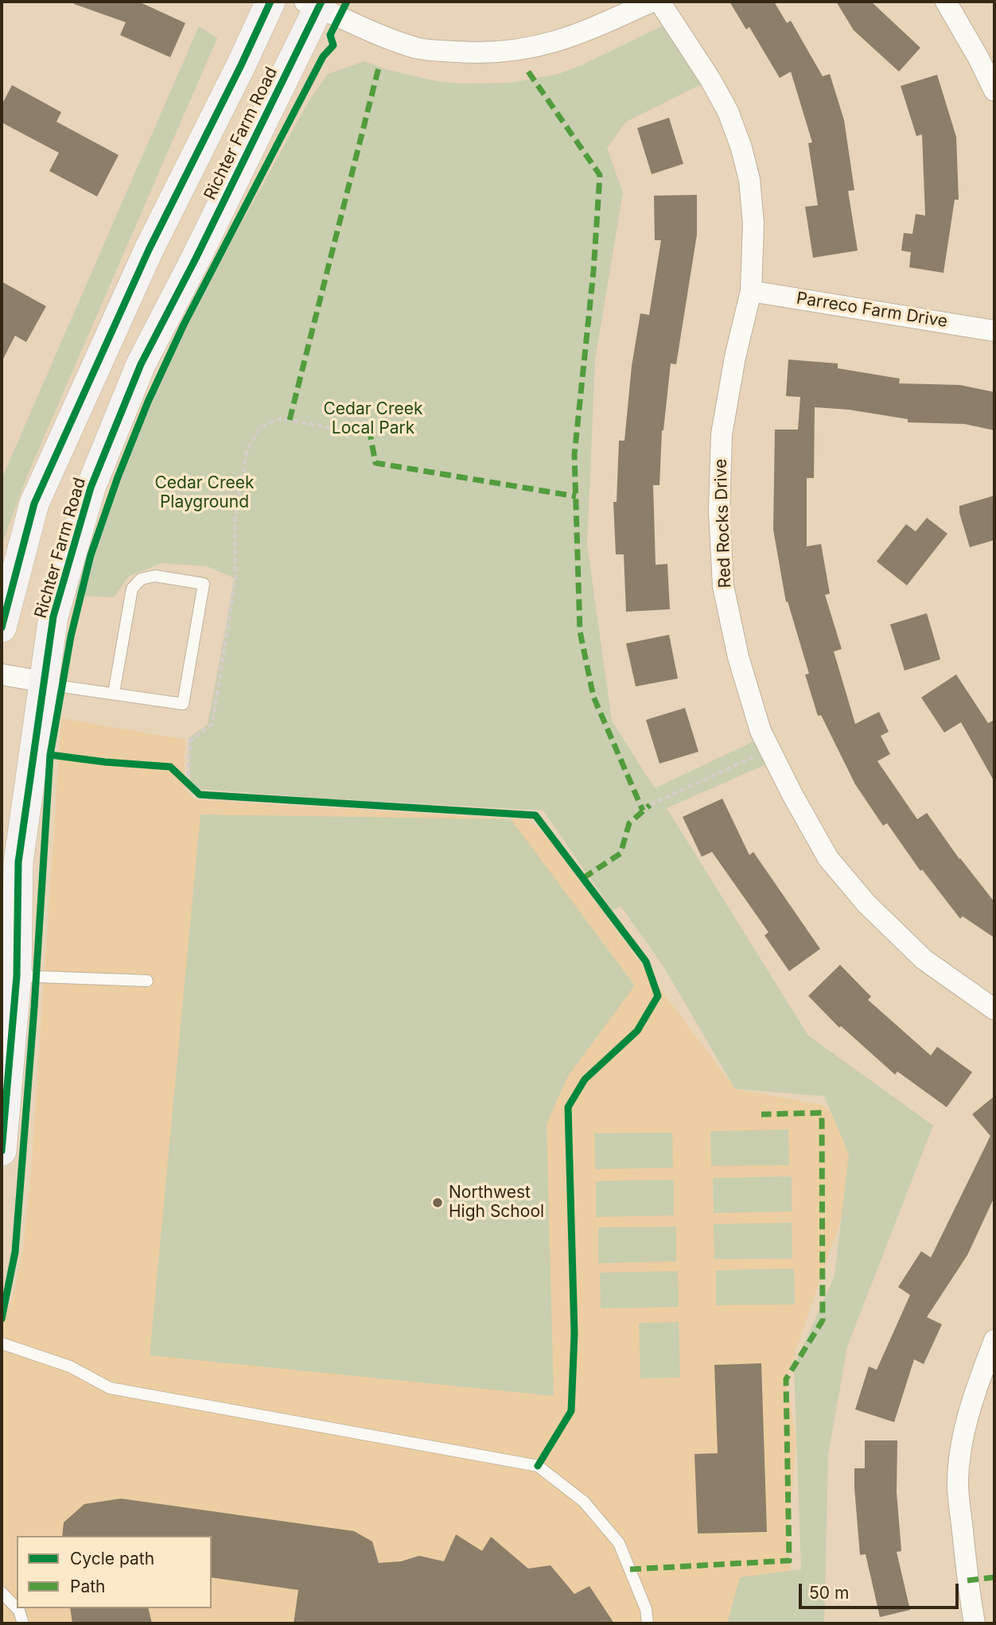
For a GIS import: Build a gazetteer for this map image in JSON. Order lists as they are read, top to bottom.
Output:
{
  "streets": {
    "main road": ["Richter Farm Road"],
    "street": ["Parreco Farm Drive", "Red Rocks Drive"]
  },
  "crossings": [
    ["Parreco Farm Drive", "Red Rocks Drive"]
  ],
  "parks": ["Cedar Creek Local Park", "Cedar Creek Playground"],
  "places": ["Northwest High School"],
  "legend": ["Cycle path", "Path"],
  "scale_bar": "50 m"
}
